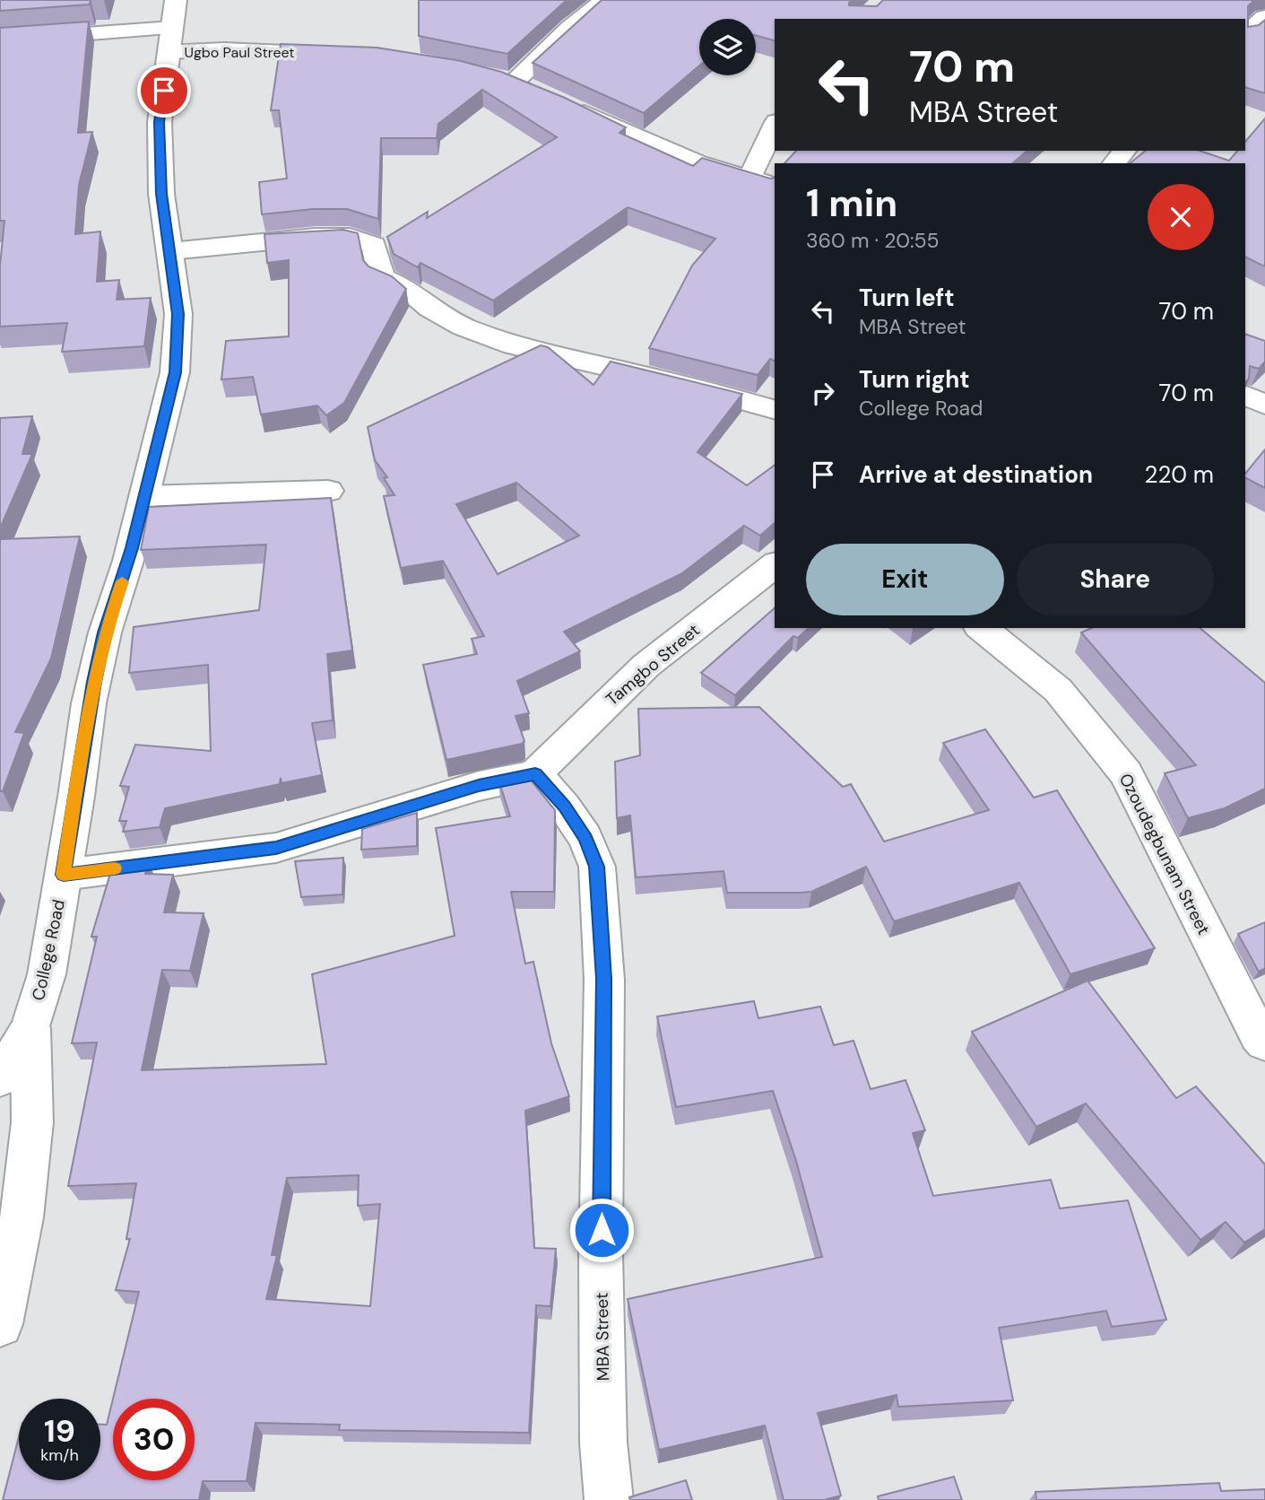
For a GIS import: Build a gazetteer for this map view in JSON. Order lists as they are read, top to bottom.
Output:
{
  "streets": {
    "street": [
      "Ugbo Paul Street",
      "Tamgbo Street",
      "Ozoudegbunam Street",
      "College Road",
      "MBA Street"
    ]
  },
  "crossings": [
    ["Ugbo Paul Street", "College Road"],
    ["Tamgbo Street", "MBA Street"]
  ],
  "page": {
    "turn": ["70 m", "MBA Street"],
    "heading": ["1 min", "360 m · 20:55"],
    "list": [
      {
        "name": "Turn left",
        "note": "MBA Street",
        "value": "70 m"
      },
      {
        "name": "Turn right",
        "note": "College Road",
        "value": "70 m"
      },
      {
        "name": "Arrive at destination",
        "value": "220 m"
      }
    ],
    "buttons": ["Exit", "Share"],
    "speed": "19 km/h",
    "limit": "30"
  }
}
